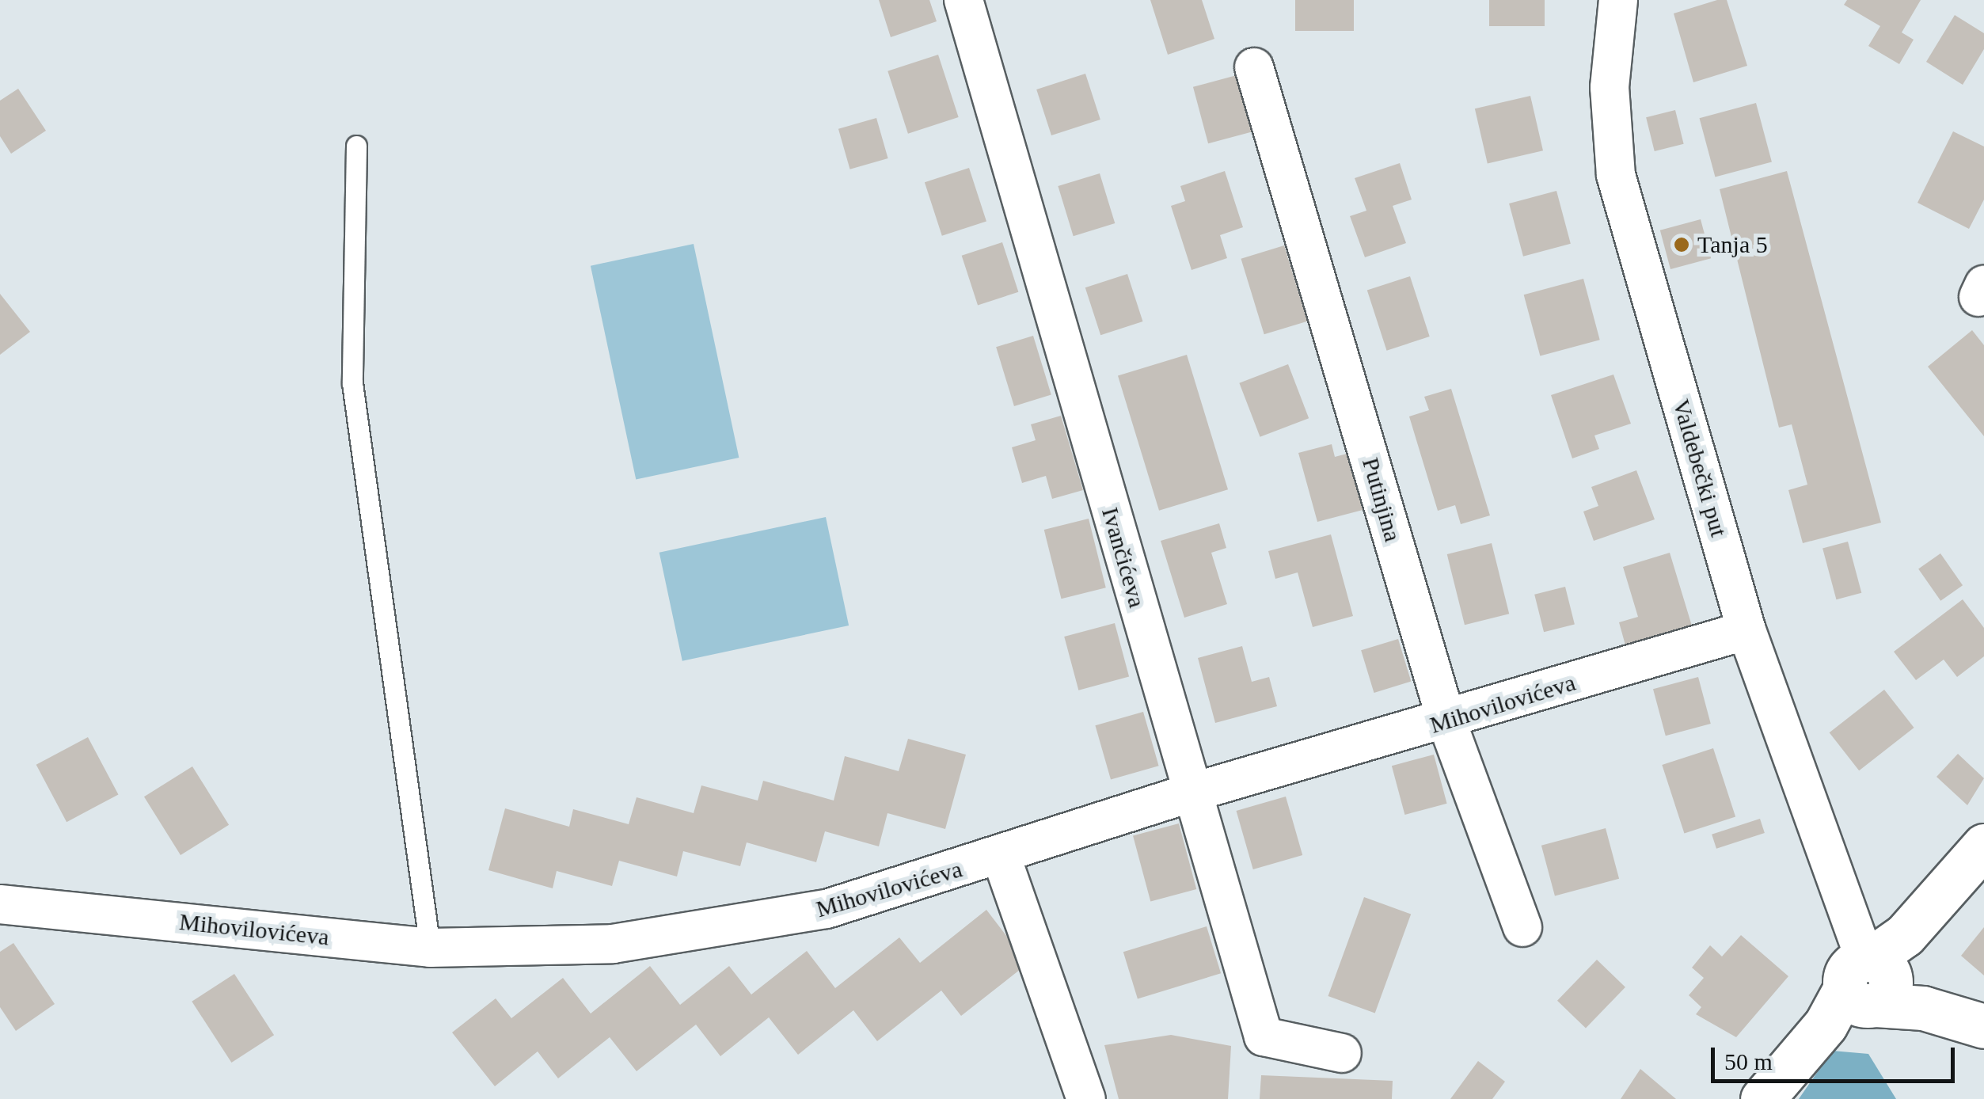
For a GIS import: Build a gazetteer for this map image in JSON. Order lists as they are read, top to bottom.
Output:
{
  "streets": {
    "street": [
      "Valdebečki put",
      "Putinjina",
      "Ivančićeva",
      "Mihovilovićeva"
    ]
  },
  "crossings": [
    ["Valdebečki put", "Mihovilovićeva"],
    ["Putinjina", "Mihovilovićeva"],
    ["Ivančićeva", "Mihovilovićeva"]
  ],
  "places": ["Tanja 5"],
  "scale_bar": "50 m"
}
